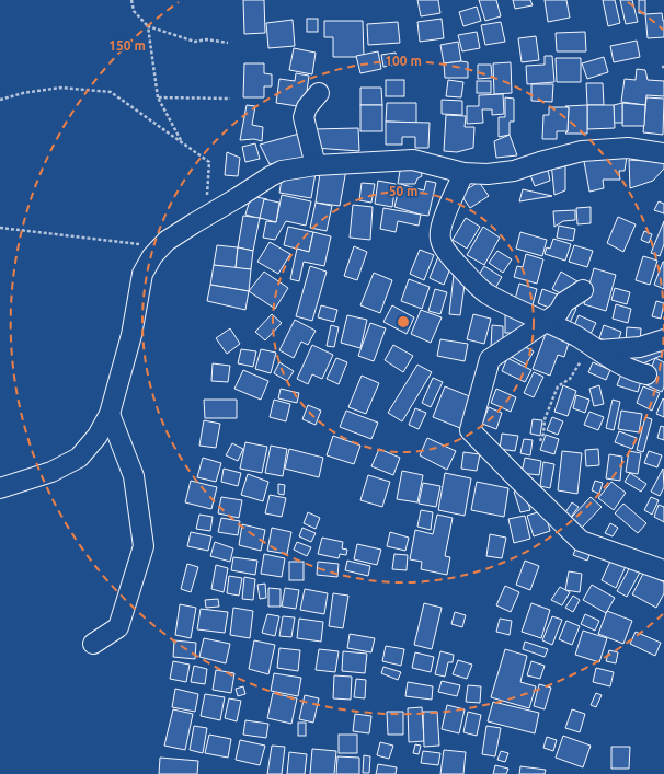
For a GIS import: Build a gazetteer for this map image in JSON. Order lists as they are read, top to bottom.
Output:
{
  "rings": ["150 m", "100 m", "50 m"]
}
